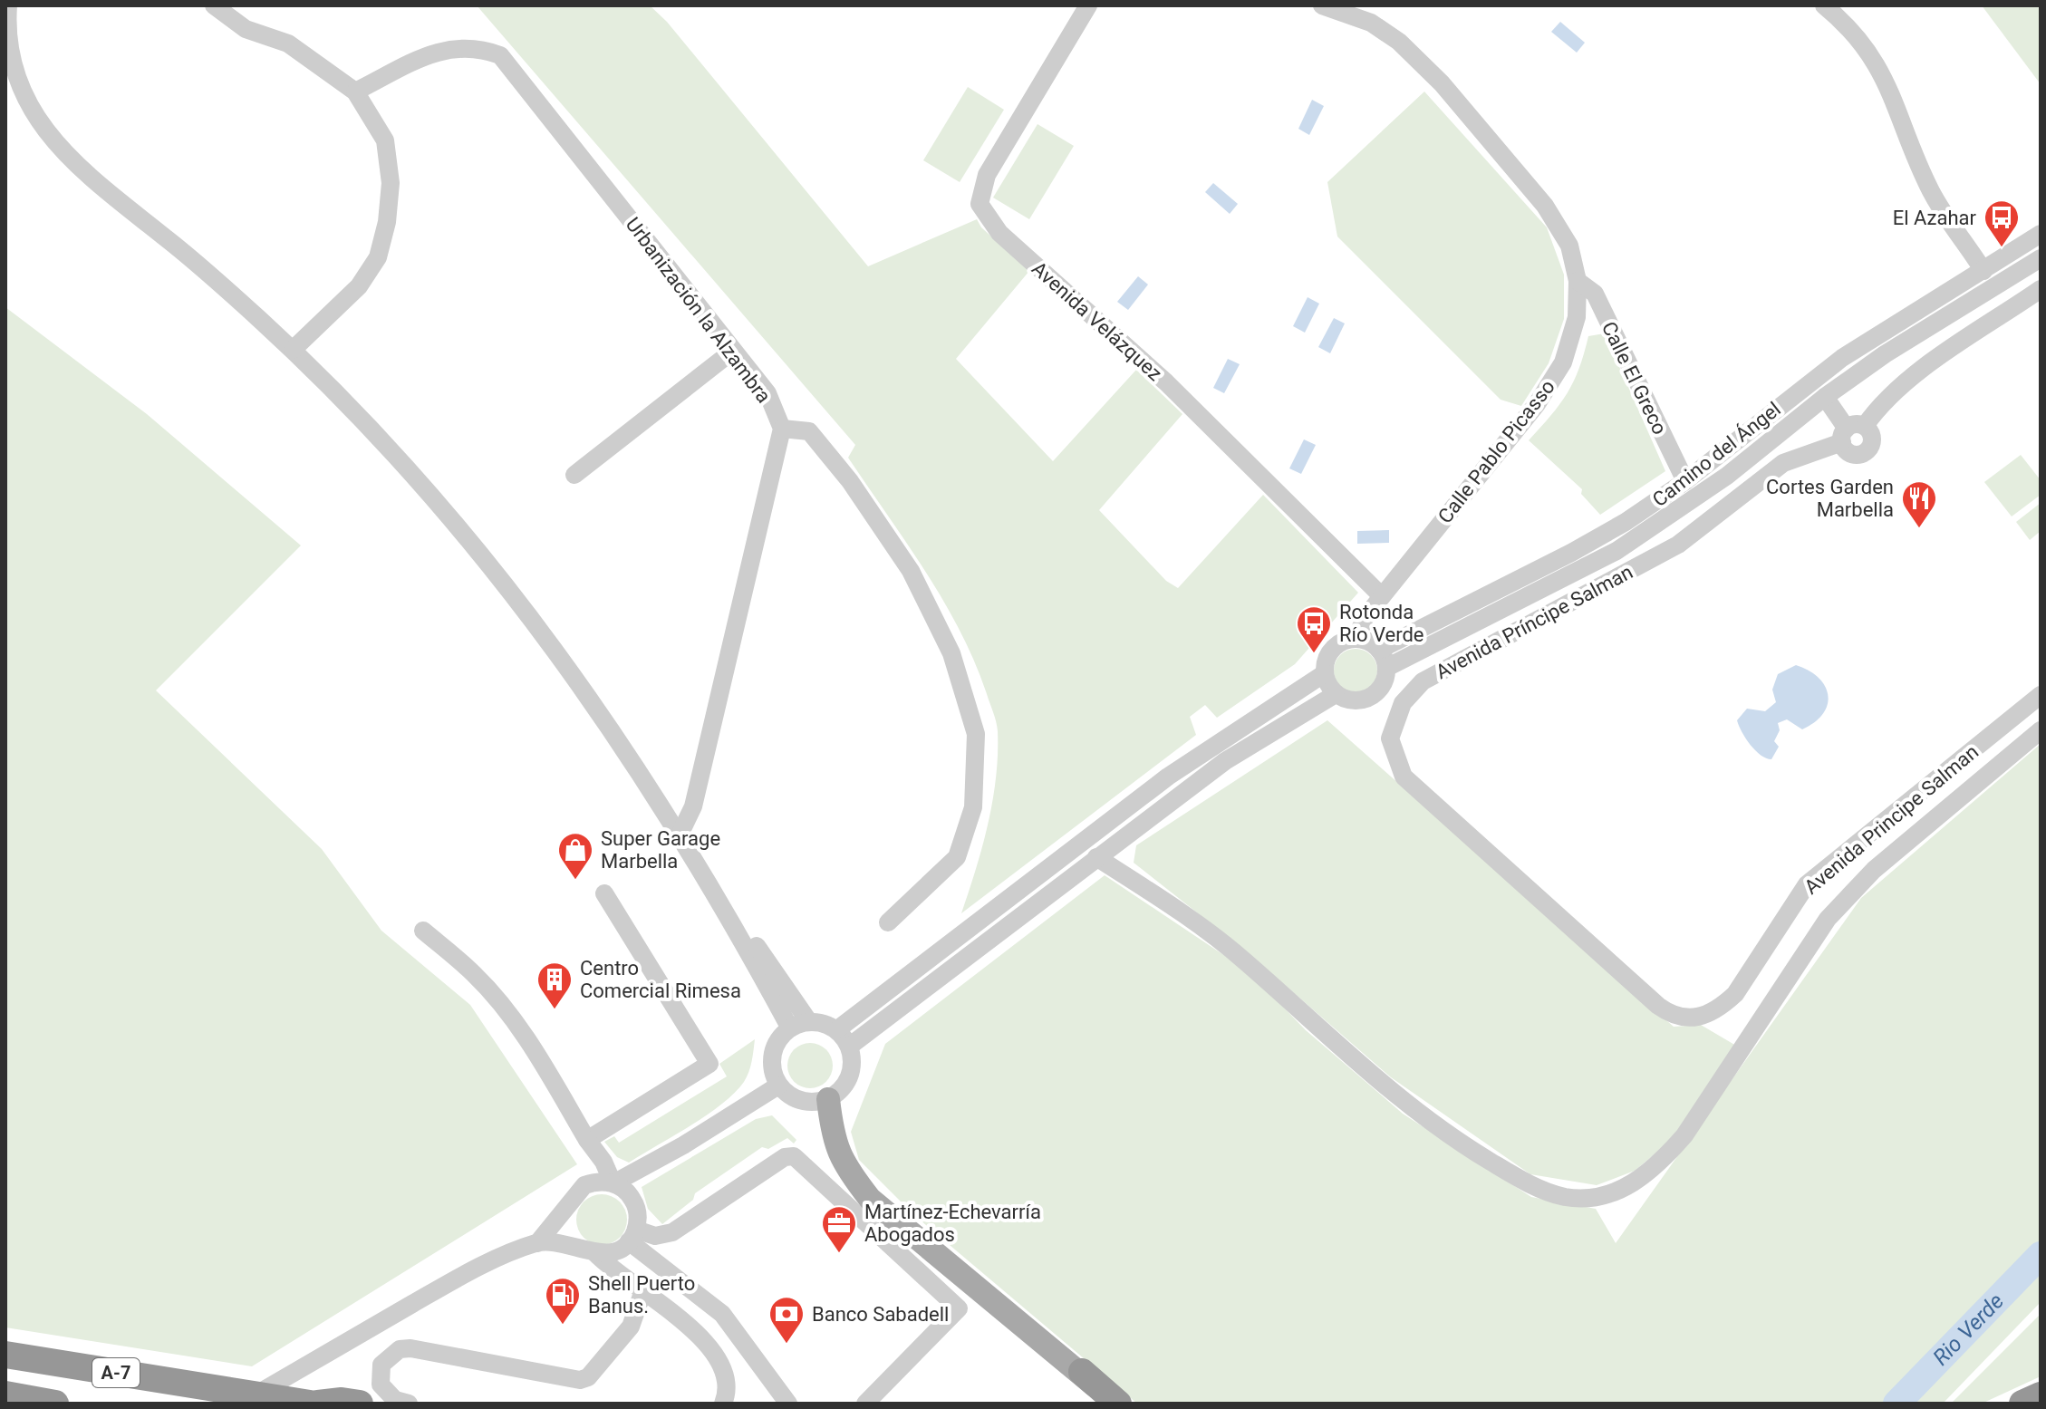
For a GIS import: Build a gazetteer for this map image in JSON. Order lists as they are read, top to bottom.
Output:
{
  "streets": {
    "highway": ["A-7"],
    "street": [
      "Urbanización la Alzambra",
      "Avenida Velázquez",
      "Calle El Greco",
      "Calle Pablo Picasso",
      "Camino del Ángel",
      "Avenida Príncipe Salman",
      "Avenida Principe Salman"
    ]
  },
  "crossings": [
    ["Avenida Velázquez", "Calle Pablo Picasso"],
    ["Calle El Greco", "Calle Pablo Picasso"],
    ["Calle El Greco", "Camino del Ángel"],
    ["Calle Pablo Picasso", "Camino del Ángel"],
    ["Avenida Príncipe Salman", "Avenida Principe Salman"]
  ],
  "water": ["Rio Verde"],
  "places": {
    "bus stop": ["El Azahar", "Rotonda Río Verde"],
    "restaurant": ["Cortes Garden Marbella"],
    "shop": ["Super Garage Marbella"],
    "building": ["Centro Comercial Rimesa"],
    "office": ["Martínez-Echevarría Abogados"],
    "fuel station": ["Shell Puerto Banus."],
    "bank": ["Banco Sabadell"]
  }
}
